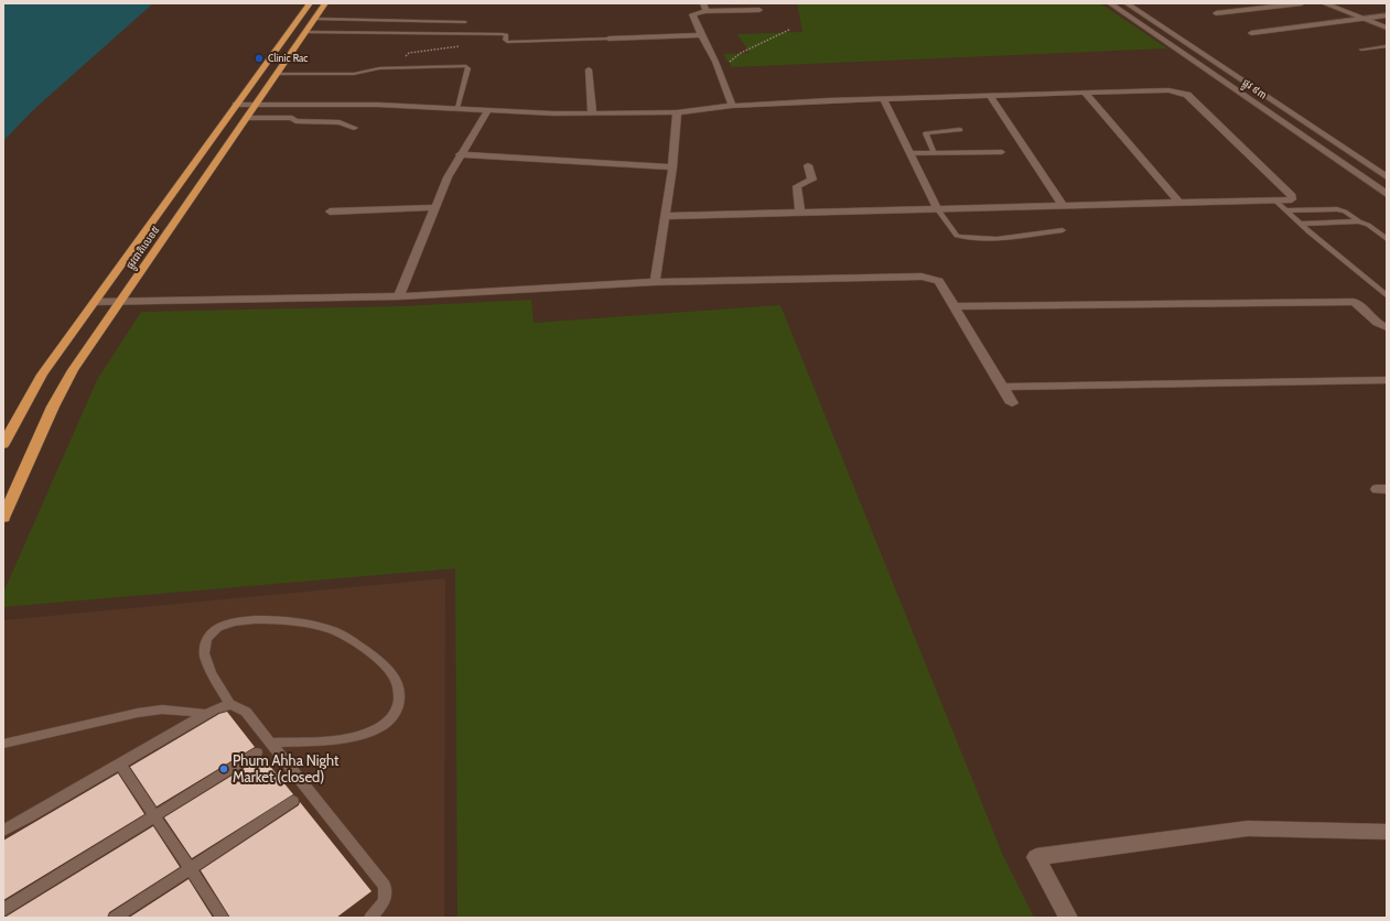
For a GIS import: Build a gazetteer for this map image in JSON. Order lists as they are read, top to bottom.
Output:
{
  "streets": {
    "highway": ["ផ្លូវជាតិលេខ៥"],
    "street": ["ផ្លូវ ៩៣"]
  },
  "places": ["Clinic Rac", "Phum Ahha Night Market (closed)"]
}
